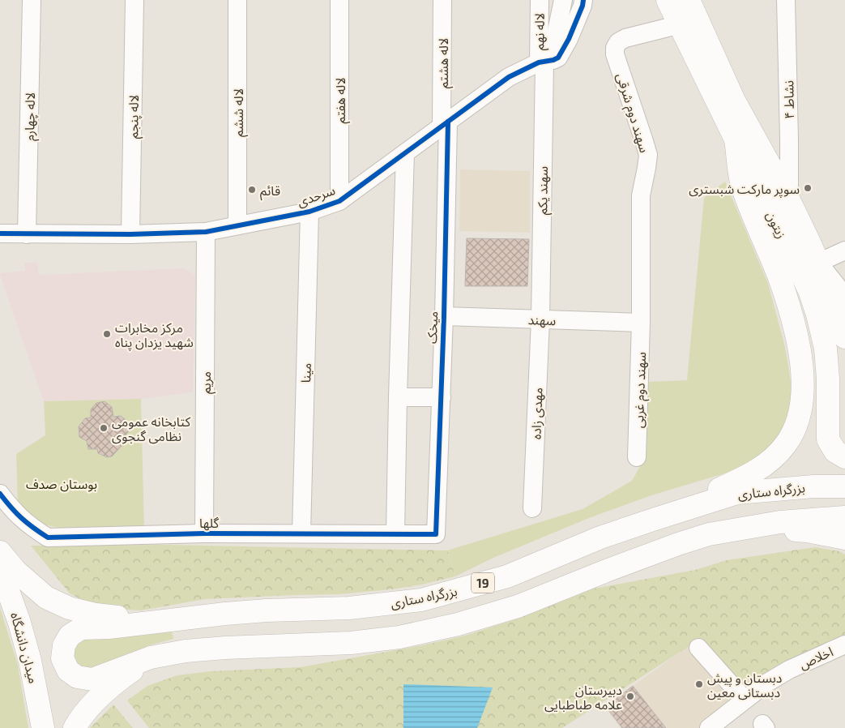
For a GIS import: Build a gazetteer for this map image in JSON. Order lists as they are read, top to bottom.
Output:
{
  "streets": {
    "main road": [
      "زیتون",
      "بزرگراه ستاری",
      "19",
      "میدان دانشگاه"
    ],
    "street": [
      "لاله نهم",
      "لاله هشتم",
      "نشاط ۴",
      "لاله هفتم",
      "لاله ششم",
      "سهند دوم شرقی",
      "لاله چهارم",
      "لاله پنجم",
      "سهند يكم",
      "سرحدی",
      "سهند",
      "میخک",
      "مینا",
      "مریم",
      "سهند دوم غربی",
      "مهدی زاده",
      "گلها",
      "اخلاص"
    ]
  },
  "crossings": [
    ["لاله نهم", "سهند يكم"],
    ["لاله نهم", "سرحدی"],
    ["لاله هشتم", "سرحدی"],
    ["لاله هشتم", "میخک"],
    ["نشاط ۴", "زیتون"],
    ["لاله هفتم", "سرحدی"],
    ["لاله ششم", "سرحدی"],
    ["سهند دوم شرقی", "زیتون"],
    ["سهند دوم شرقی", "سهند"],
    ["سهند دوم شرقی", "سهند دوم غربی"],
    ["لاله چهارم", "سرحدی"],
    ["لاله پنجم", "سرحدی"],
    ["سهند يكم", "سرحدی"],
    ["سهند يكم", "سهند"],
    ["سهند يكم", "مهدی زاده"],
    ["سرحدی", "میخک"],
    ["سرحدی", "مینا"],
    ["سرحدی", "مریم"],
    ["سهند", "میخک"],
    ["سهند", "سهند دوم غربی"],
    ["سهند", "مهدی زاده"],
    ["میخک", "گلها"],
    ["مینا", "گلها"],
    ["مریم", "گلها"],
    ["بزرگراه ستاری", "19"]
  ],
  "parks": ["بوستان صدف"],
  "places": [
    "سوپر مارکت شبستری",
    "قائم",
    "مرکز مخابرات شهید یزدان پناه",
    "کتابخانه عمومی نظامی گنجوی",
    "دبستان و پیش دبستانی معین",
    "دبیرستان علامه طباطبایی"
  ]
}
